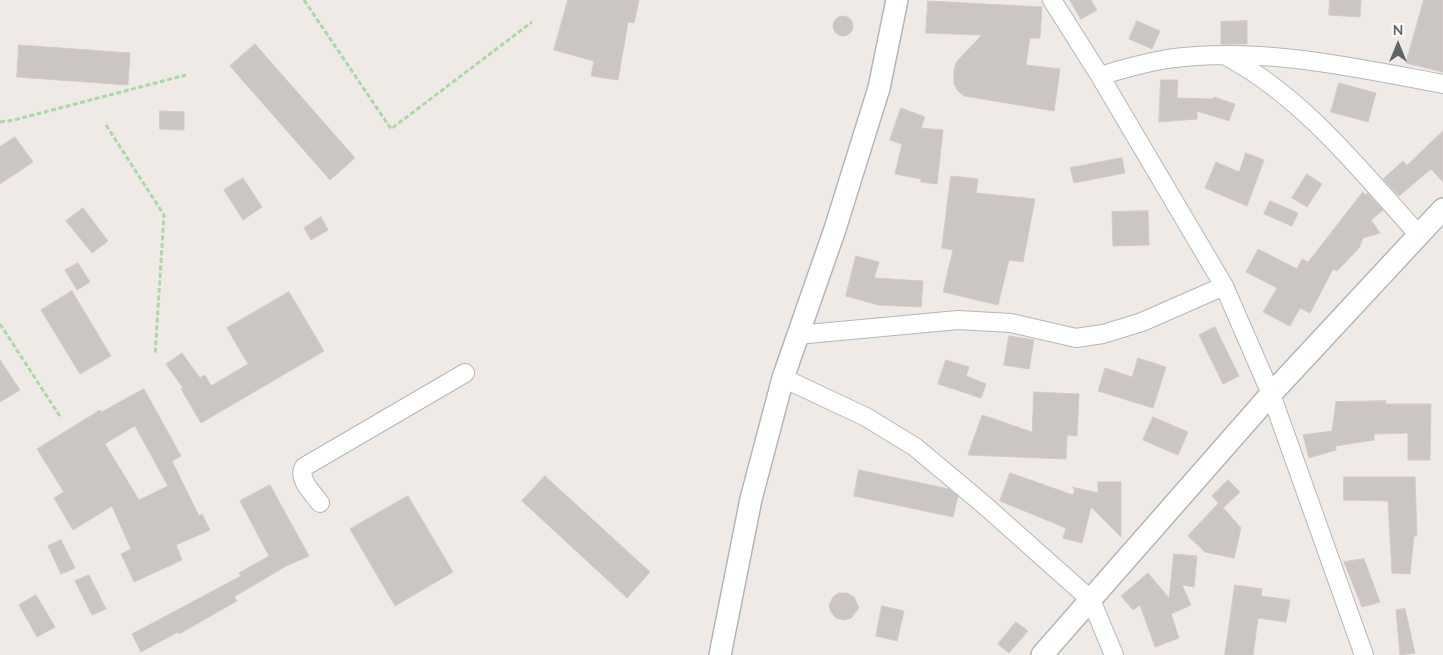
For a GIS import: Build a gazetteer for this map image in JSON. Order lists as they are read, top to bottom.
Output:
{
  "north": "top"
}
